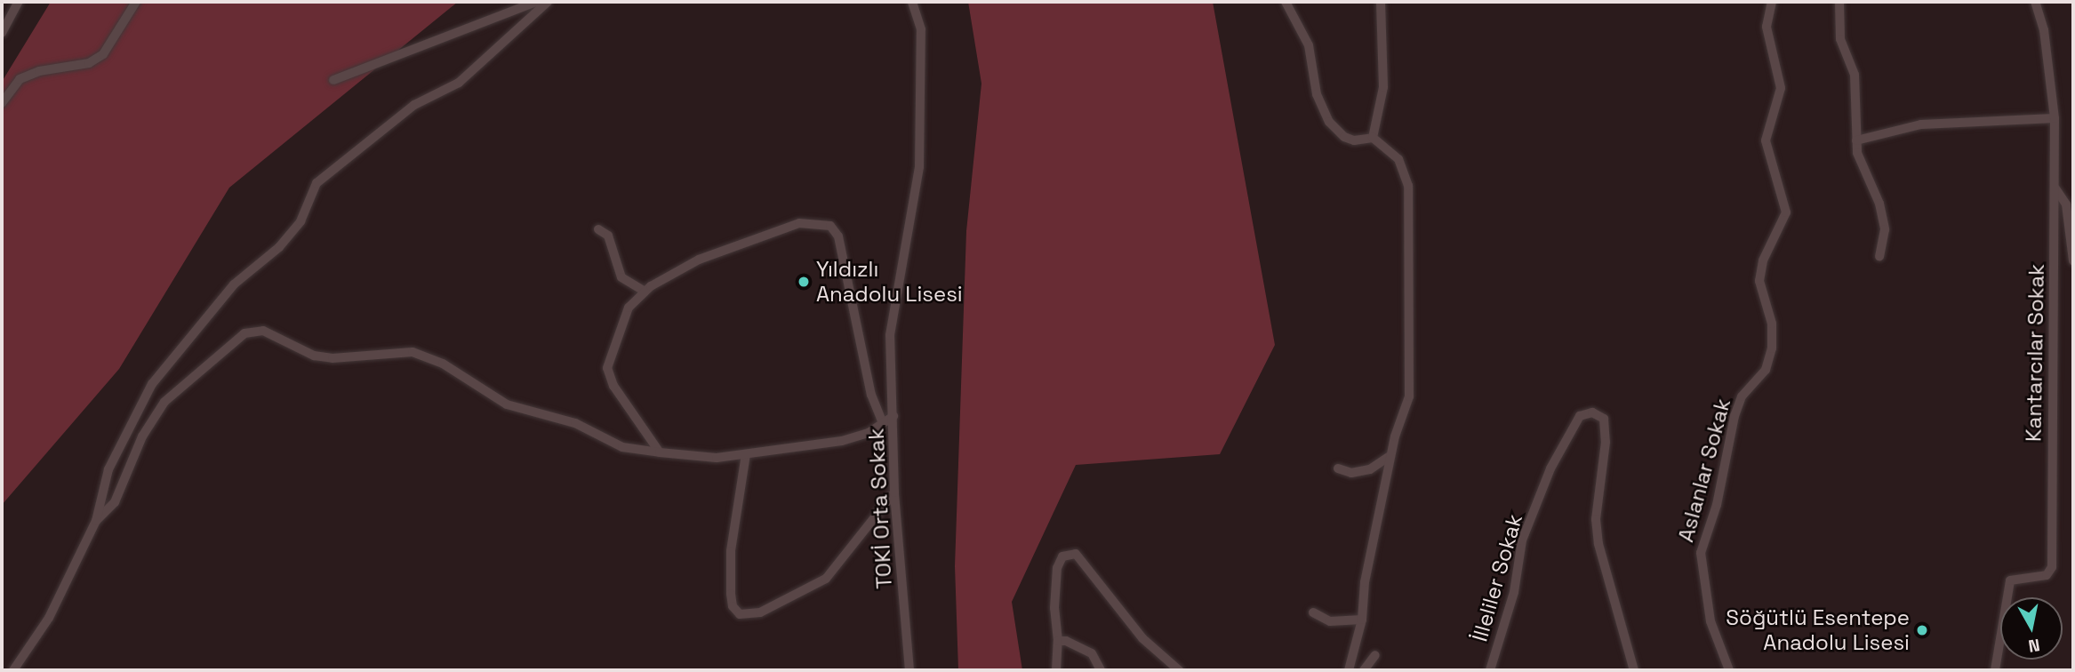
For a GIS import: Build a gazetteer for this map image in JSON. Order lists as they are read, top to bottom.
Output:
{
  "streets": {
    "street": [
      "Kantarcılar Sokak",
      "Aslanlar Sokak",
      "TOKİ Orta Sokak",
      "İlleliler Sokak"
    ]
  },
  "places": ["Yıldızlı Anadolu Lisesi", "Söğütlü Esentepe Anadolu Lisesi"],
  "north": "bottom"
}
